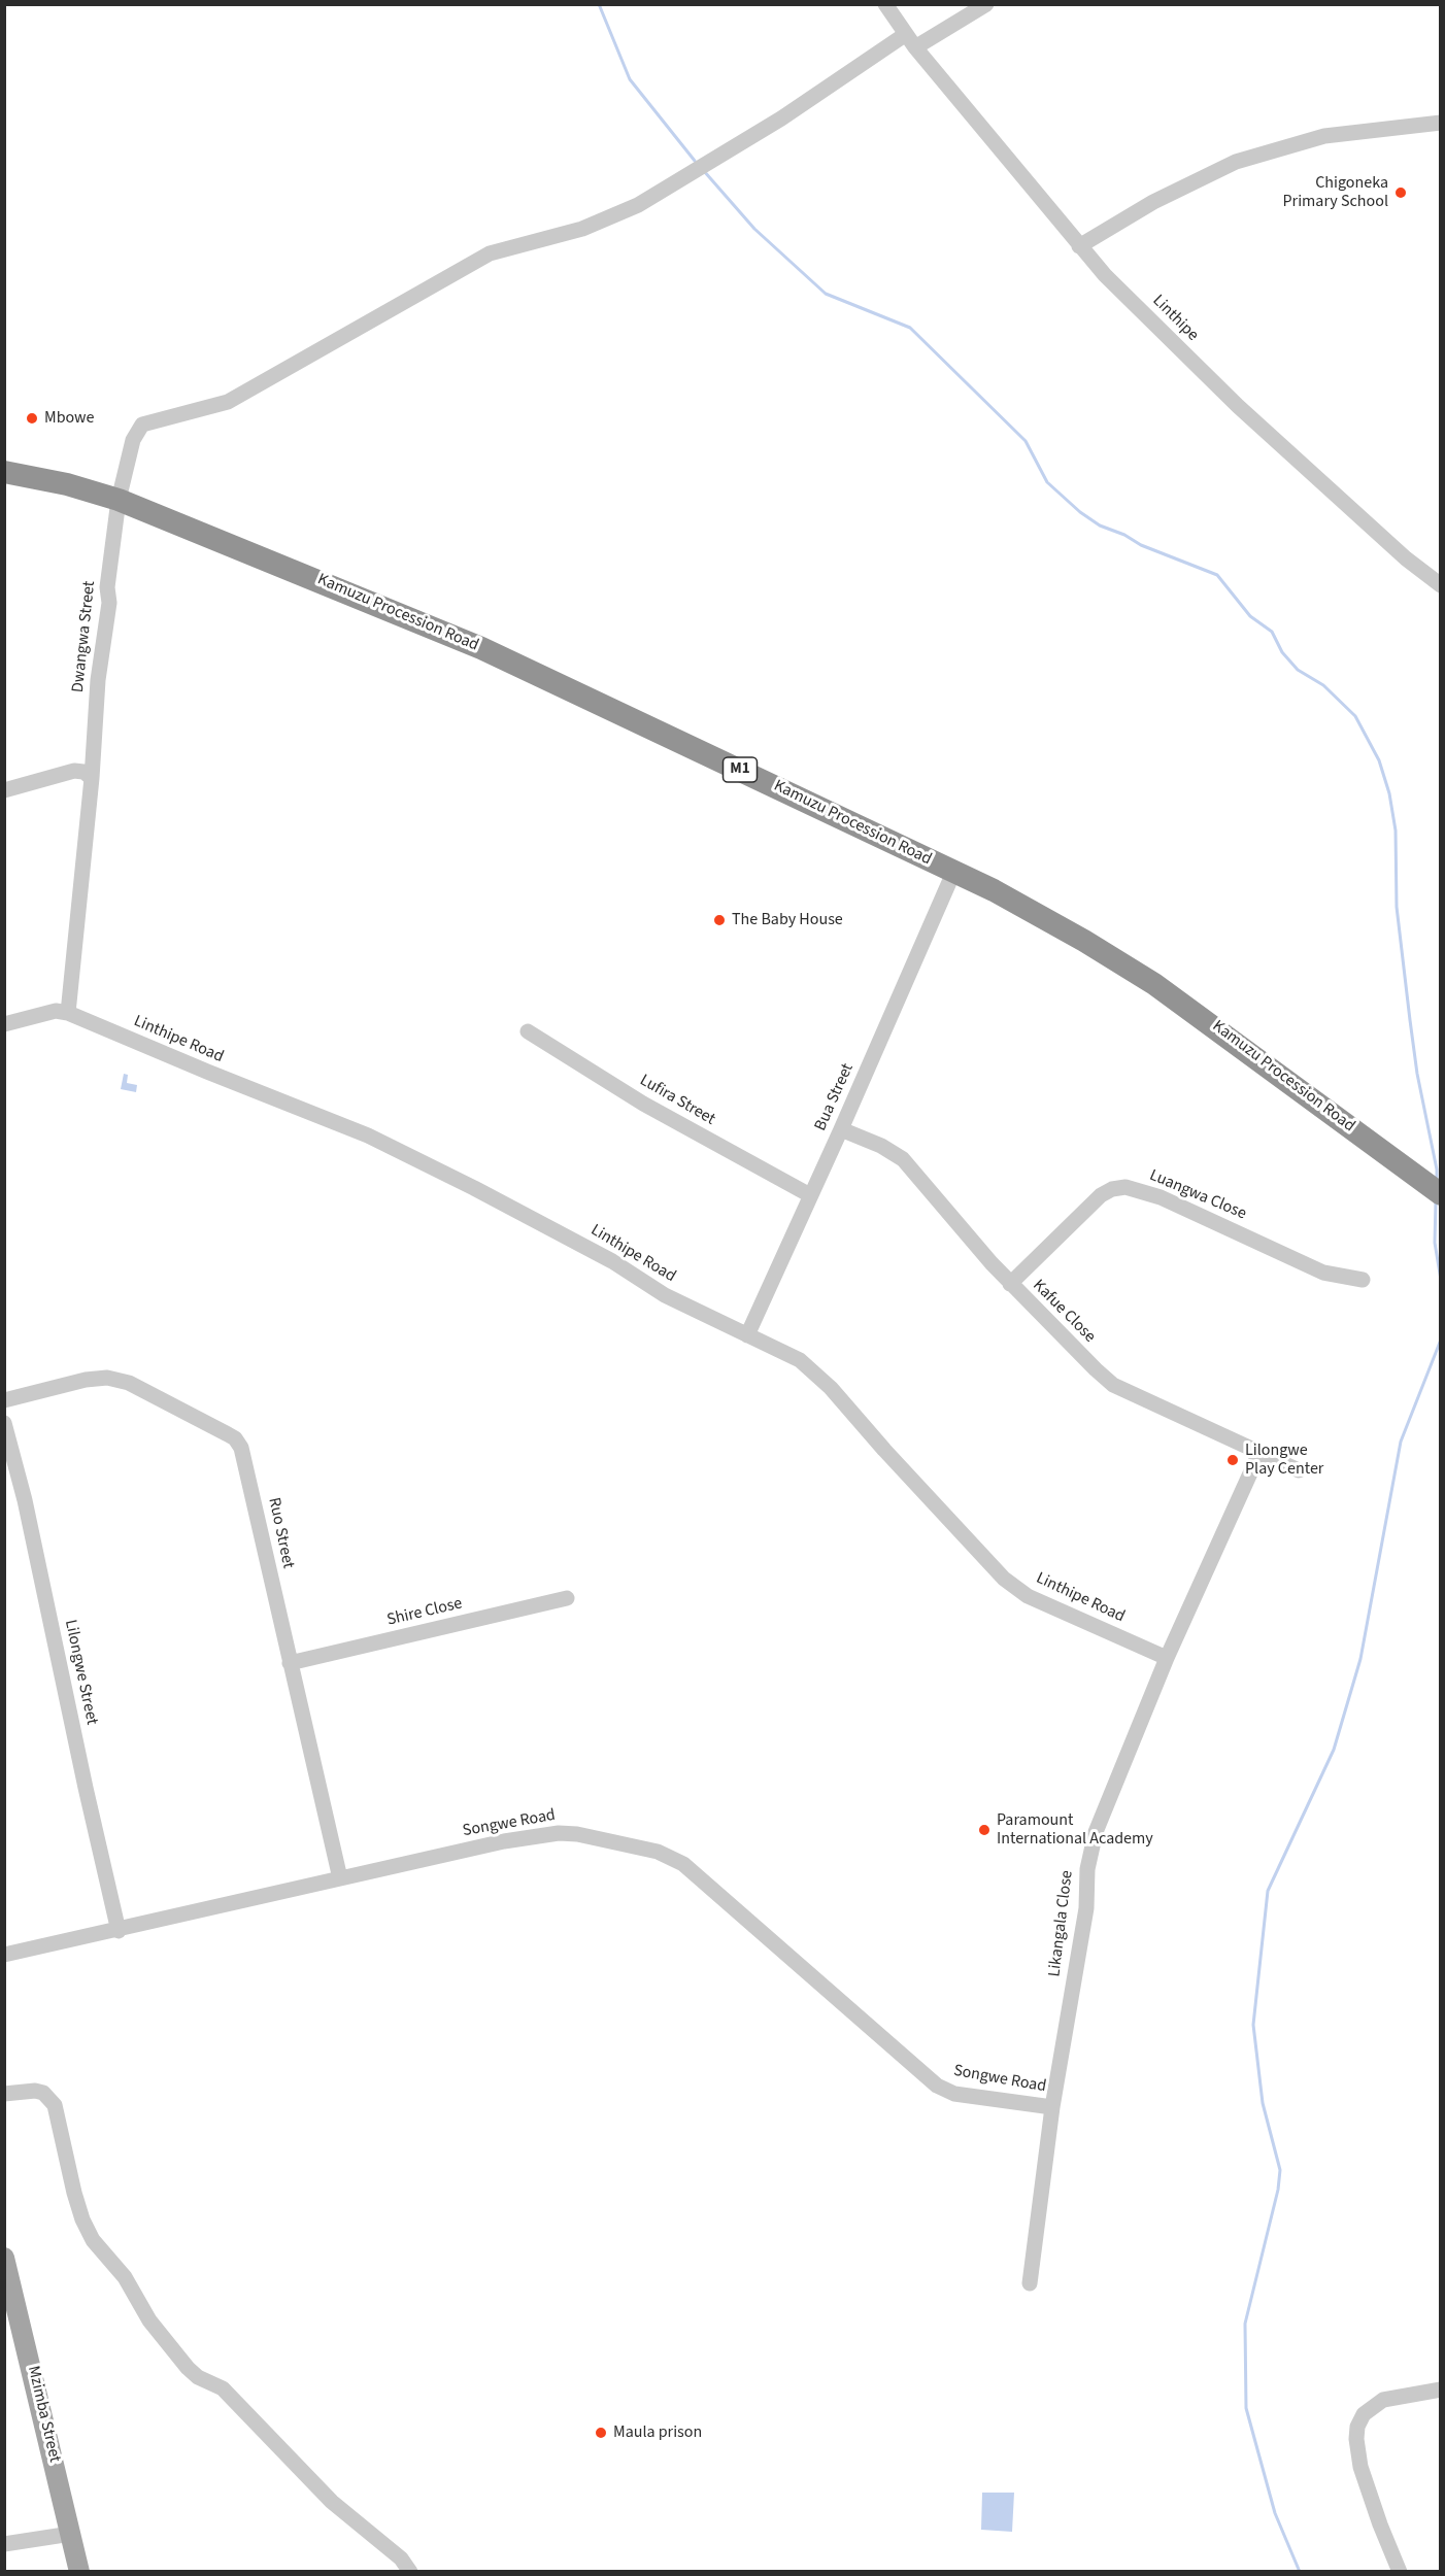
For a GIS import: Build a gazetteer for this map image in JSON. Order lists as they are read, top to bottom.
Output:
{
  "streets": {
    "highway": ["Kamuzu Procession Road", "M1"],
    "main road": ["Mzimba Street"],
    "street": [
      "Linthipe",
      "Dwangwa Street",
      "Linthipe Road",
      "Bua Street",
      "Lufira Street",
      "Luangwa Close",
      "Kafue Close",
      "Ruo Street",
      "Shire Close",
      "Lilongwe Street",
      "Songwe Road",
      "Likangala Close"
    ]
  },
  "crossings": [
    ["Linthipe", "Dwangwa Street"],
    ["Kamuzu Procession Road", "Dwangwa Street"],
    ["Kamuzu Procession Road", "Bua Street"],
    ["Dwangwa Street", "Linthipe Road"],
    ["Linthipe Road", "Bua Street"],
    ["Linthipe Road", "Likangala Close"],
    ["Bua Street", "Lufira Street"],
    ["Bua Street", "Kafue Close"],
    ["Luangwa Close", "Kafue Close"],
    ["Kafue Close", "Likangala Close"],
    ["Ruo Street", "Shire Close"],
    ["Ruo Street", "Songwe Road"],
    ["Lilongwe Street", "Songwe Road"],
    ["Songwe Road", "Likangala Close"]
  ],
  "places": [
    "Chigoneka Primary School",
    "Mbowe",
    "The Baby House",
    "Lilongwe Play Center",
    "Paramount International Academy",
    "Maula prison"
  ]
}
